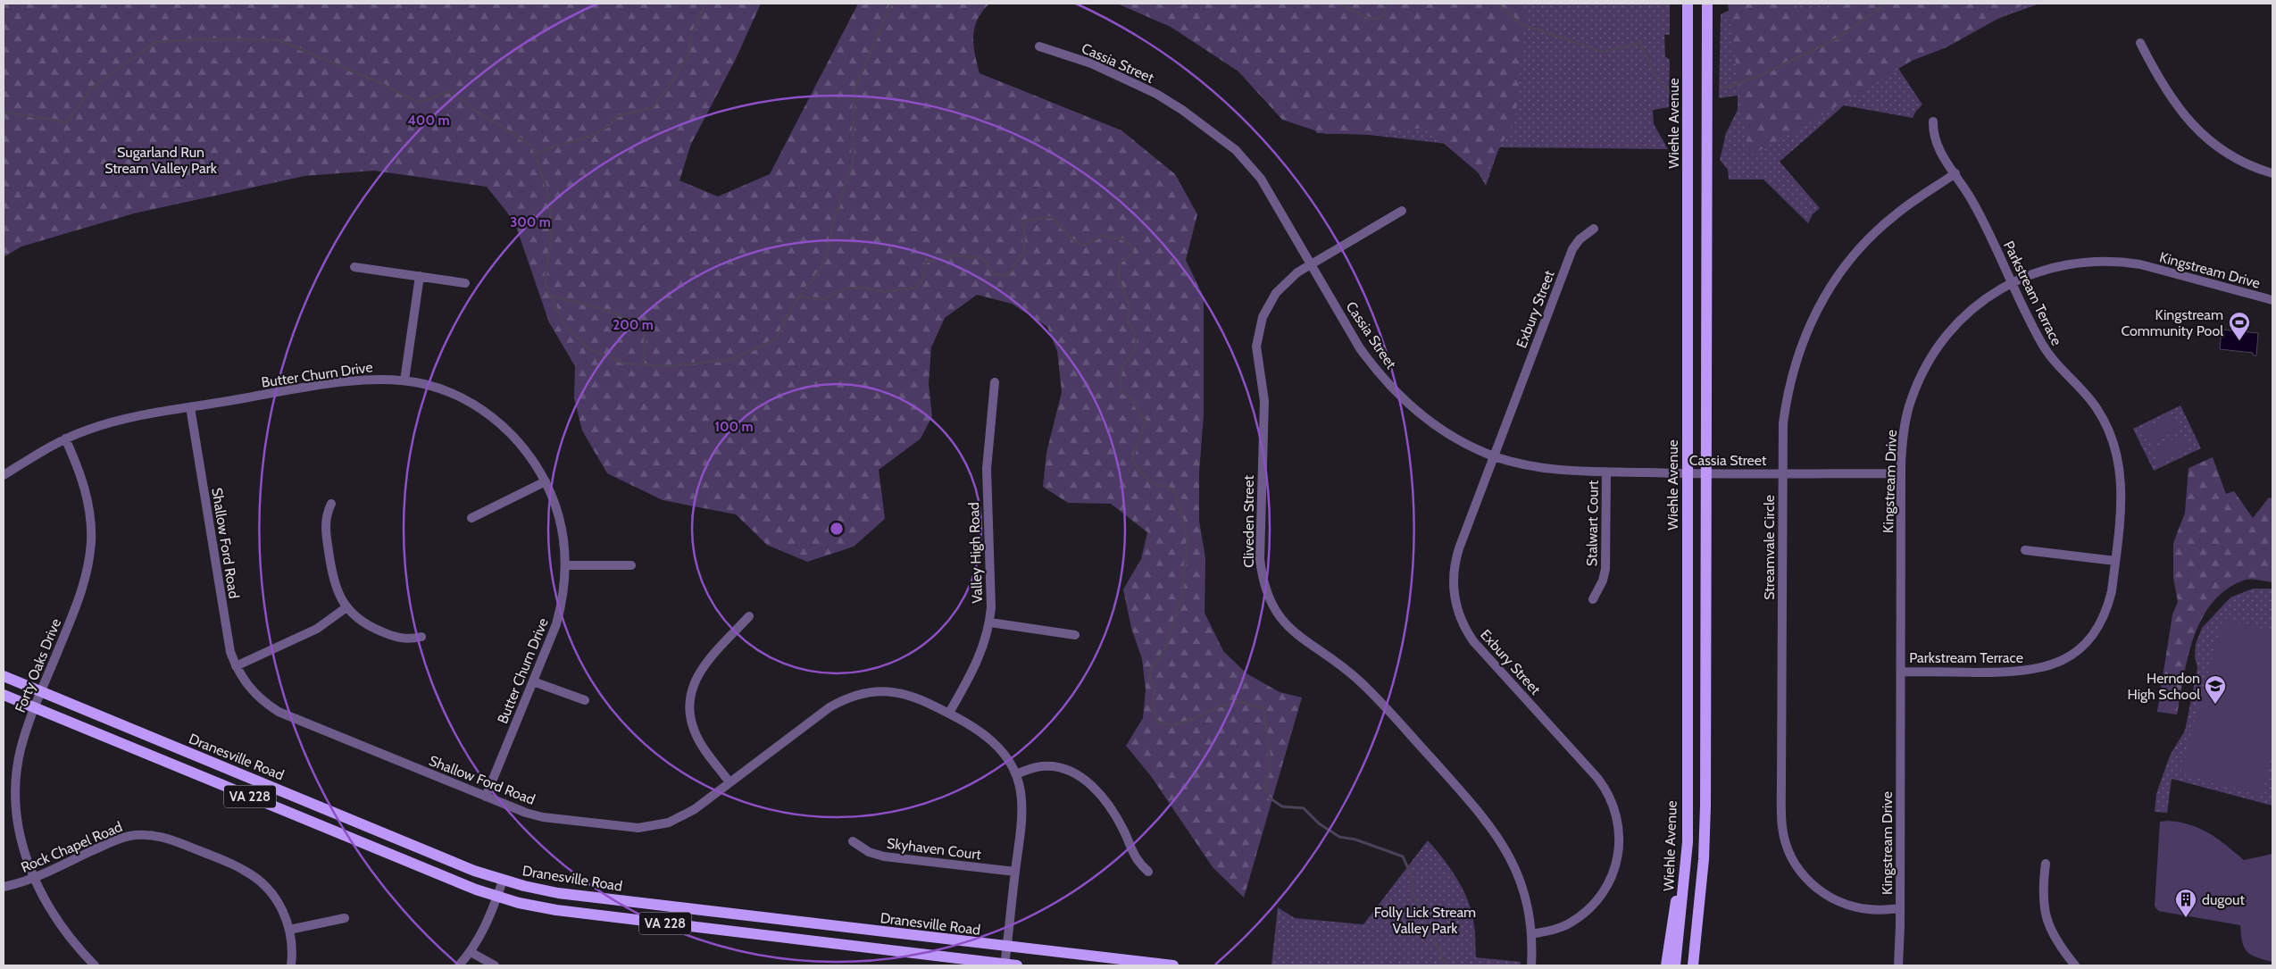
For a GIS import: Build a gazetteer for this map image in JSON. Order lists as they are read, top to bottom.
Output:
{
  "streets": {
    "main road": ["Wiehle Avenue", "Dranesville Road", "VA 228"],
    "street": [
      "Cassia Street",
      "Kingstream Drive",
      "Parkstream Terrace",
      "Exbury Street",
      "Butter Churn Drive",
      "Cliveden Street",
      "Stalwart Court",
      "Shallow Ford Road",
      "Streamvale Circle",
      "Valley High Road",
      "Forty Oaks Drive",
      "Rock Chapel Road",
      "Skyhaven Court"
    ]
  },
  "crossings": [
    ["Cassia Street", "Wiehle Avenue"],
    ["Cassia Street", "Kingstream Drive"],
    ["Cassia Street", "Exbury Street"],
    ["Cassia Street", "Cliveden Street"],
    ["Cassia Street", "Stalwart Court"],
    ["Cassia Street", "Streamvale Circle"],
    ["Kingstream Drive", "Parkstream Terrace"],
    ["Kingstream Drive", "Streamvale Circle"],
    ["Parkstream Terrace", "Streamvale Circle"],
    ["Exbury Street", "Cliveden Street"],
    ["Butter Churn Drive", "Shallow Ford Road"],
    ["Butter Churn Drive", "Forty Oaks Drive"],
    ["Shallow Ford Road", "Valley High Road"],
    ["Shallow Ford Road", "Dranesville Road"],
    ["Shallow Ford Road", "VA 228"],
    ["Shallow Ford Road", "Skyhaven Court"],
    ["Forty Oaks Drive", "Dranesville Road"],
    ["Forty Oaks Drive", "VA 228"],
    ["Forty Oaks Drive", "Rock Chapel Road"]
  ],
  "parks": ["Sugarland Run Stream Valley Park", "Folly Lick Stream Valley Park"],
  "places": {
    "sports": ["Kingstream Community Pool"],
    "school or university": ["Herndon High School"],
    "building": ["dugout"]
  },
  "rings": [
    "400 m",
    "300 m",
    "200 m",
    "100 m"
  ]
}
